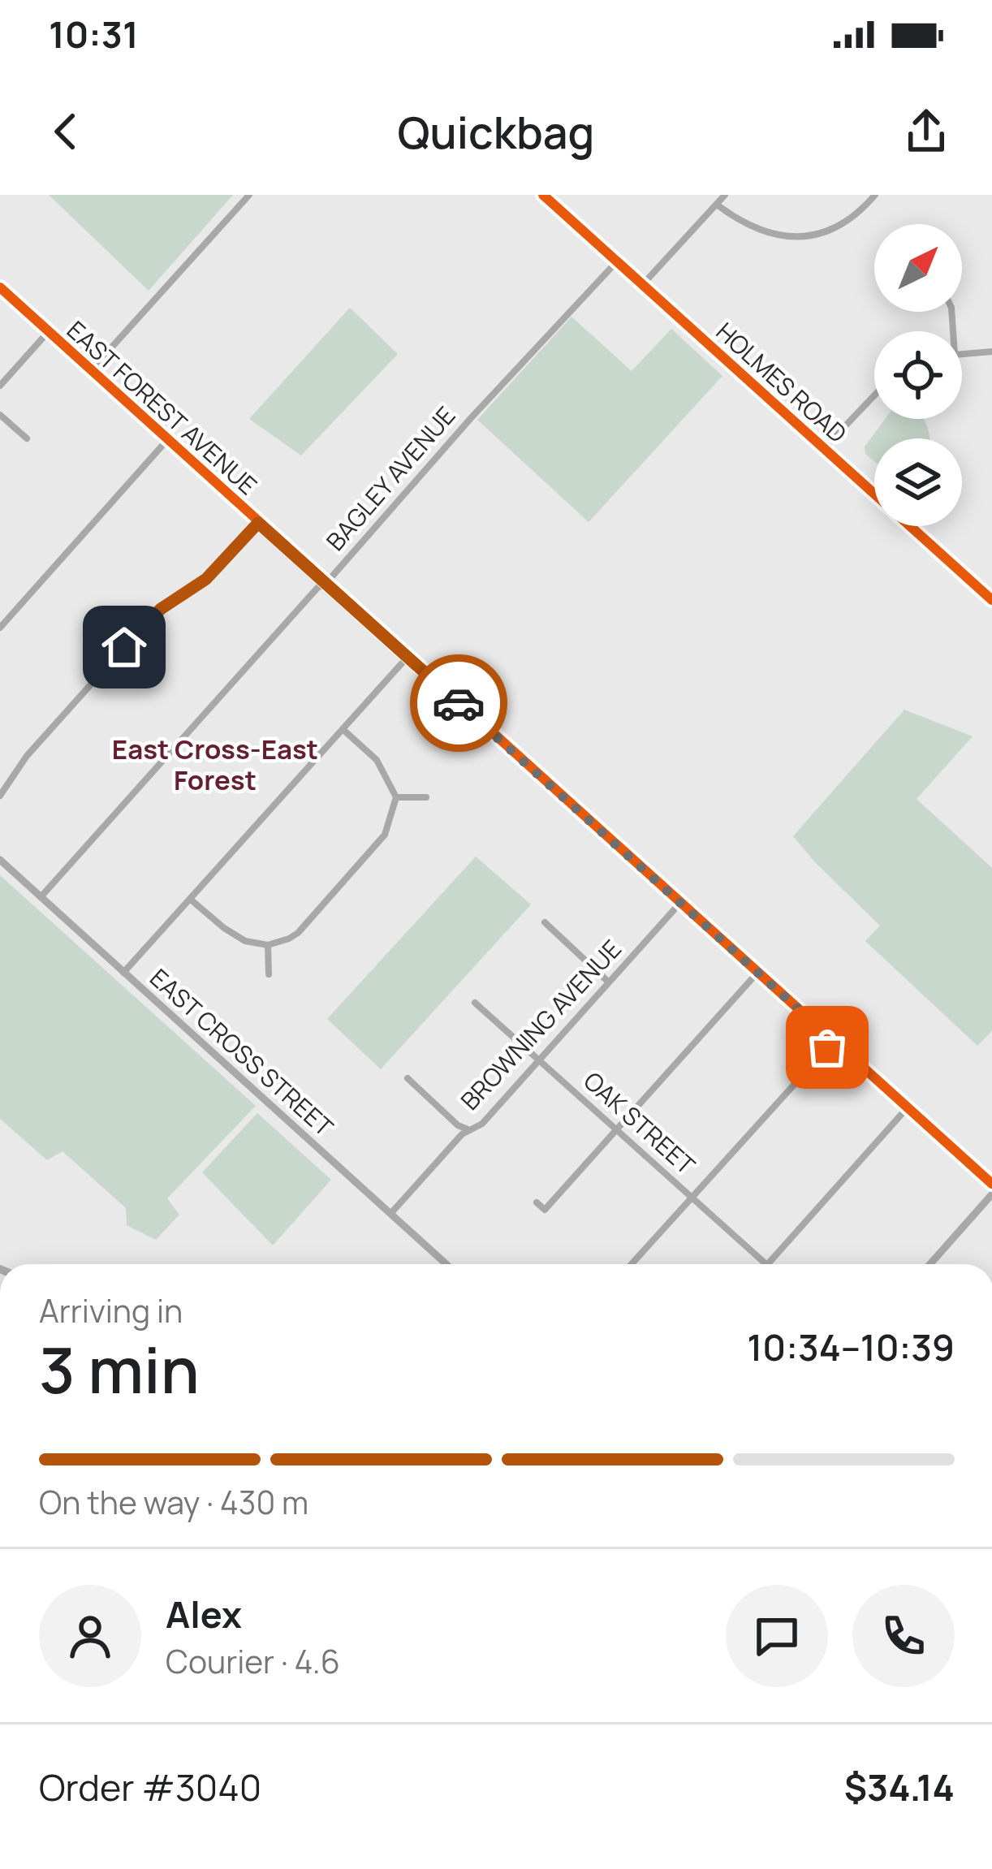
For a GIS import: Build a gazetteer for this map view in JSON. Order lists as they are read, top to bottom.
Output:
{
  "streets": {
    "street": [
      "HOLMES ROAD",
      "EAST FOREST AVENUE",
      "BAGLEY AVENUE",
      "BROWNING AVENUE",
      "EAST CROSS STREET",
      "OAK STREET"
    ]
  },
  "crossings": [
    ["HOLMES ROAD", "BAGLEY AVENUE"],
    ["EAST FOREST AVENUE", "BAGLEY AVENUE"],
    ["EAST FOREST AVENUE", "BROWNING AVENUE"],
    ["BAGLEY AVENUE", "EAST CROSS STREET"],
    ["BROWNING AVENUE", "EAST CROSS STREET"],
    ["BROWNING AVENUE", "OAK STREET"]
  ],
  "districts": ["East Cross-East Forest"],
  "north": "top right",
  "page": {
    "status": "10:31",
    "header": "Quickbag",
    "heading": ["3 min", "Arriving in", "10:34–10:39"],
    "panel": [
      "Alex",
      "Courier · 4.6",
      "Order #3040",
      "$34.14"
    ],
    "bar": "On the way · 430 m"
  }
}
